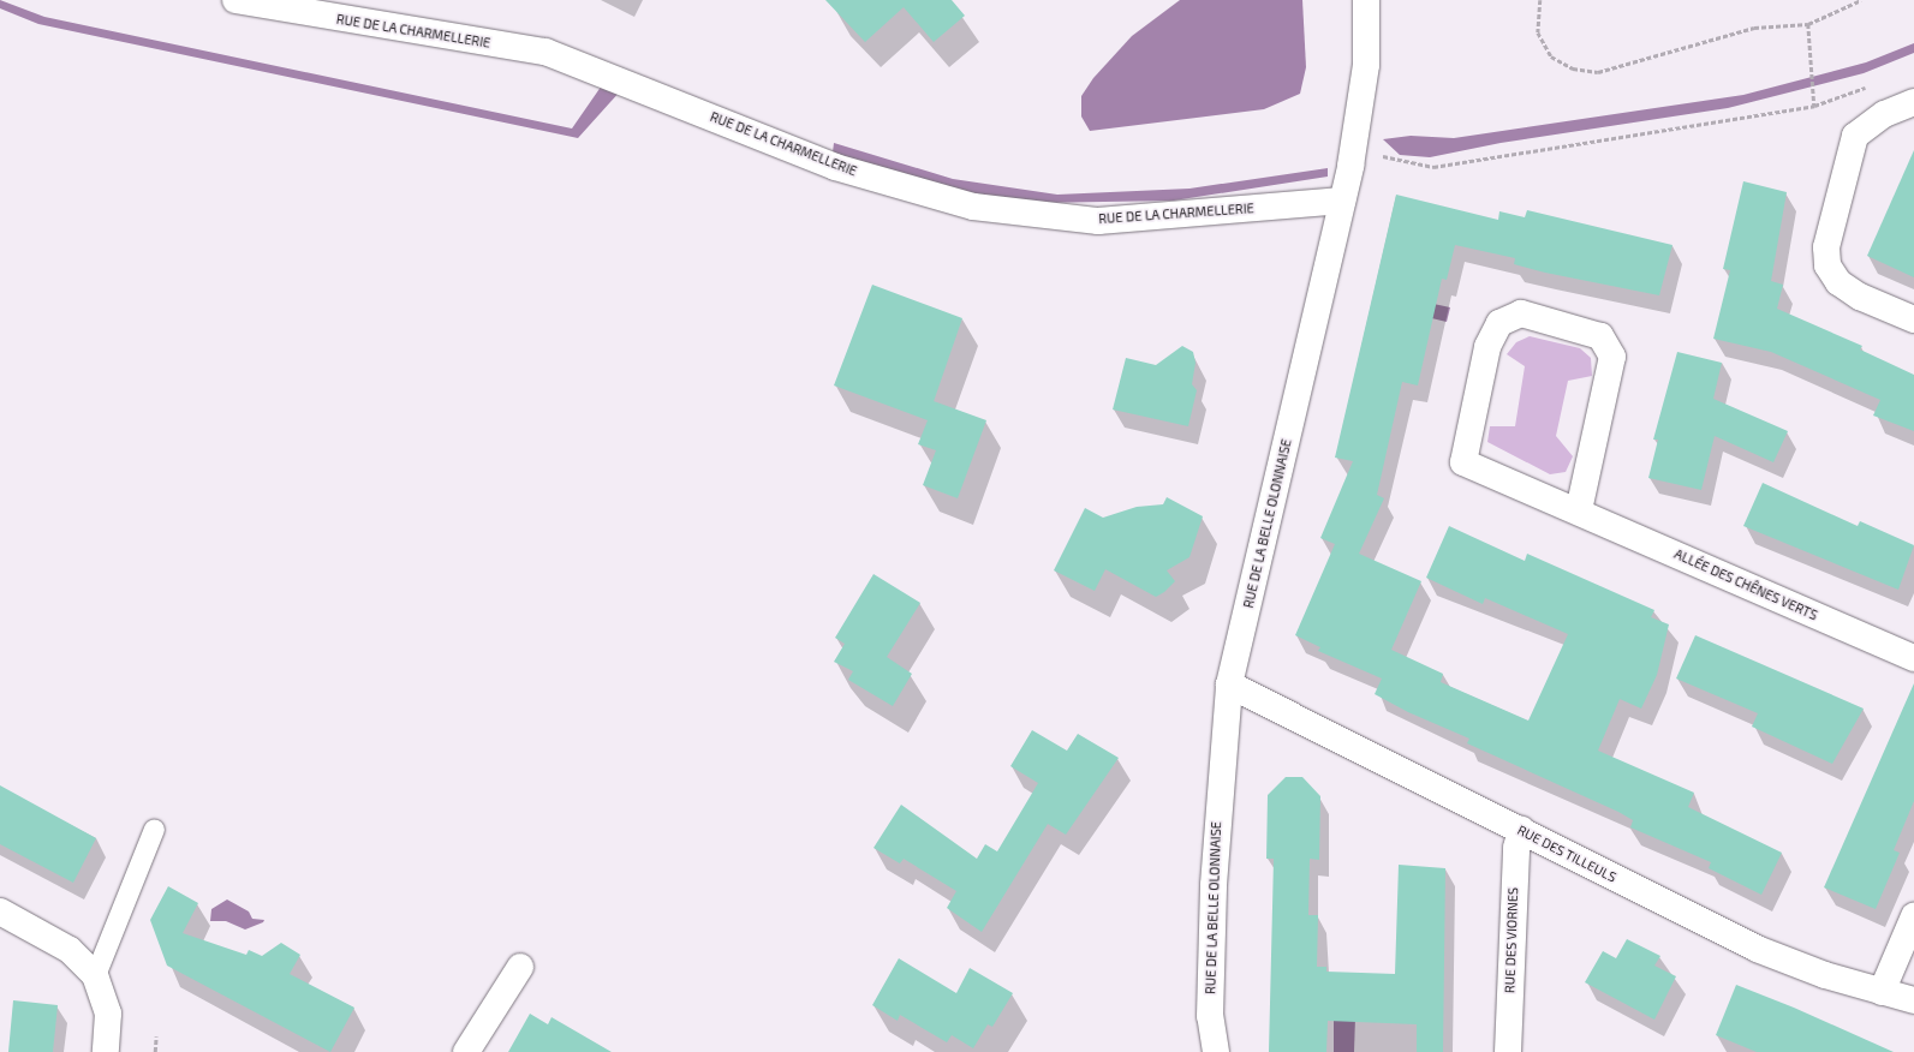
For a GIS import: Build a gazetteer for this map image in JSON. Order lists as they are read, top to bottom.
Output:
{
  "streets": {
    "street": [
      "RUE DE LA CHARMELLERIE",
      "RUE DE LA BELLE OLONNAISE",
      "ALLÉE DES CHÊNES VERTS",
      "RUE DES TILLEULS",
      "RUE DES VIORNES"
    ]
  },
  "crossings": [
    ["RUE DE LA CHARMELLERIE", "RUE DE LA BELLE OLONNAISE"],
    ["RUE DE LA BELLE OLONNAISE", "RUE DES TILLEULS"],
    ["RUE DES TILLEULS", "RUE DES VIORNES"]
  ]
}
